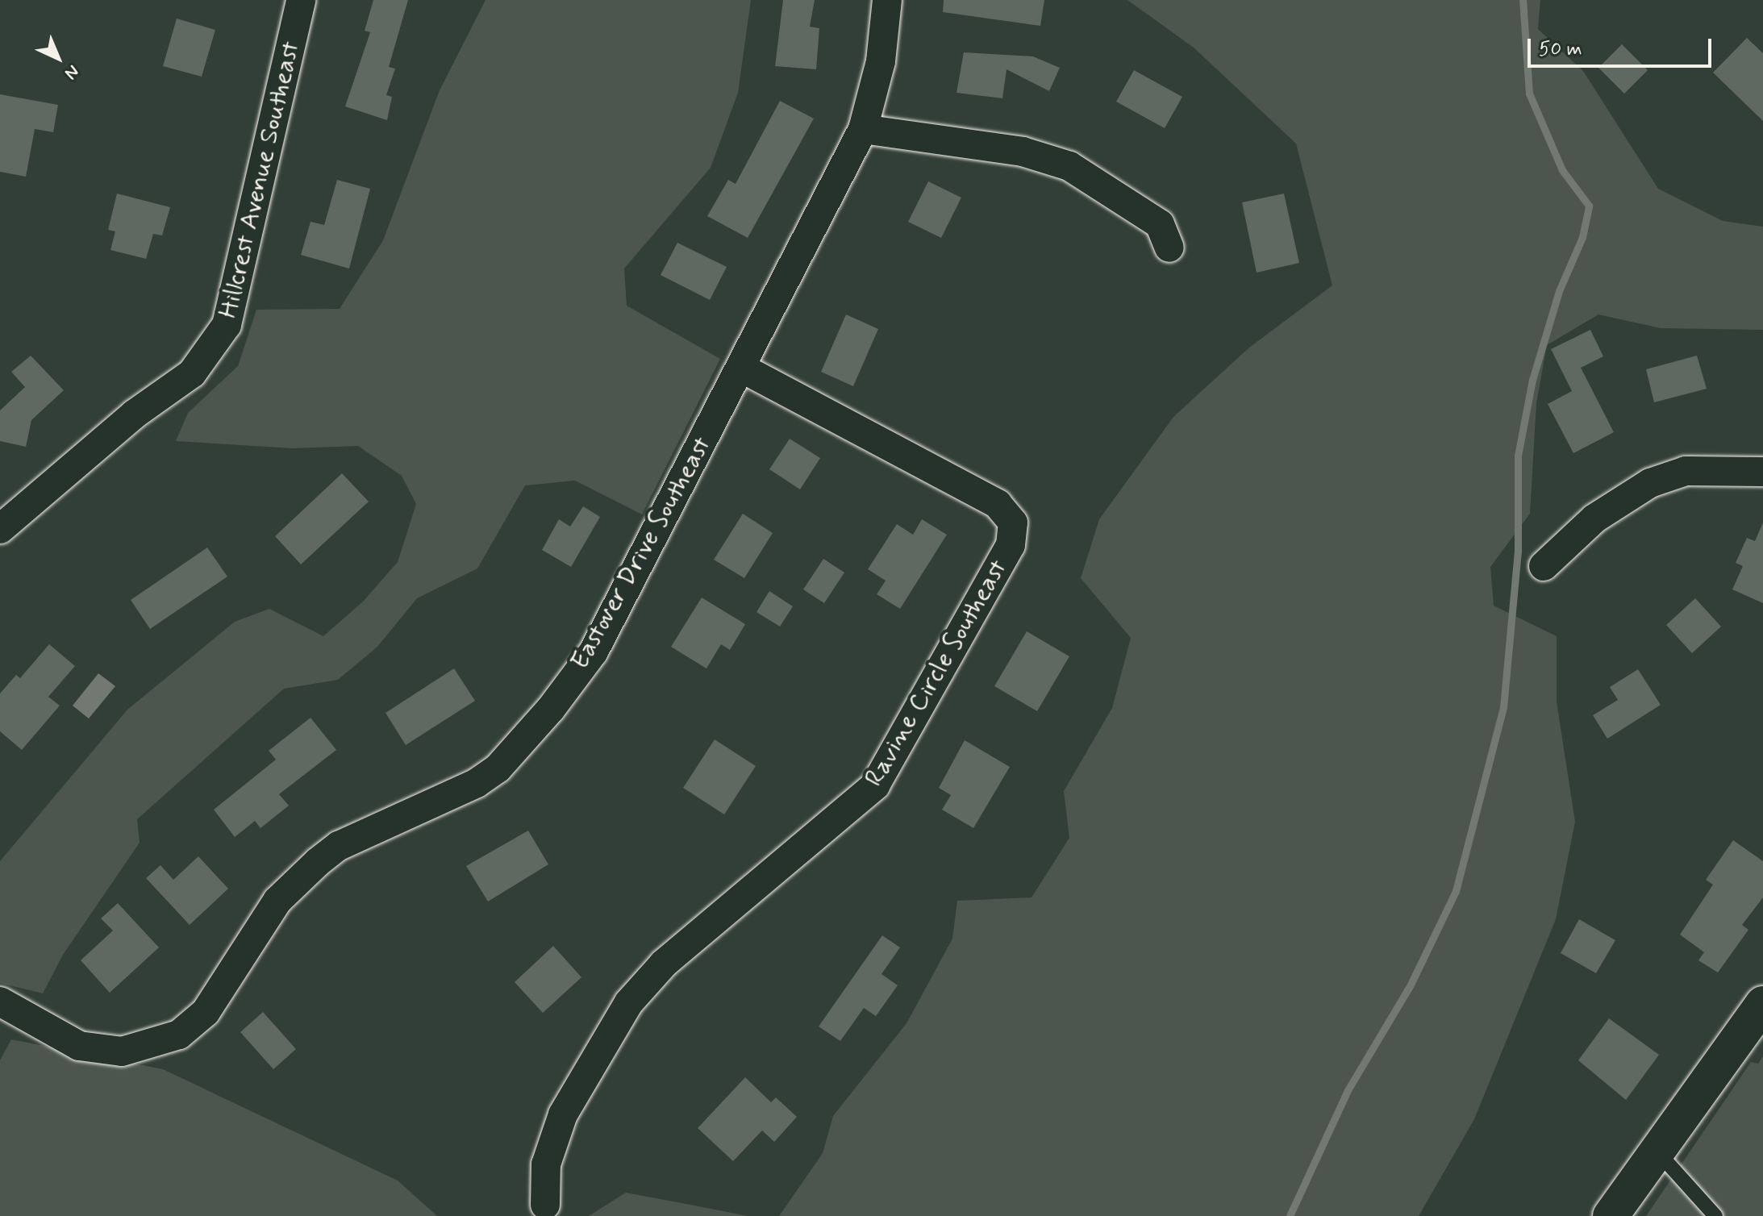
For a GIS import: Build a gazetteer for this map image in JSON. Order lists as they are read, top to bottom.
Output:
{
  "streets": {
    "street": ["Hillcrest Avenue Southeast", "Eastover Drive Southeast", "Ravine Circle Southeast"]
  },
  "crossings": [
    ["Eastover Drive Southeast", "Ravine Circle Southeast"]
  ],
  "scale_bar": "50 m",
  "north": "bottom right"
}
